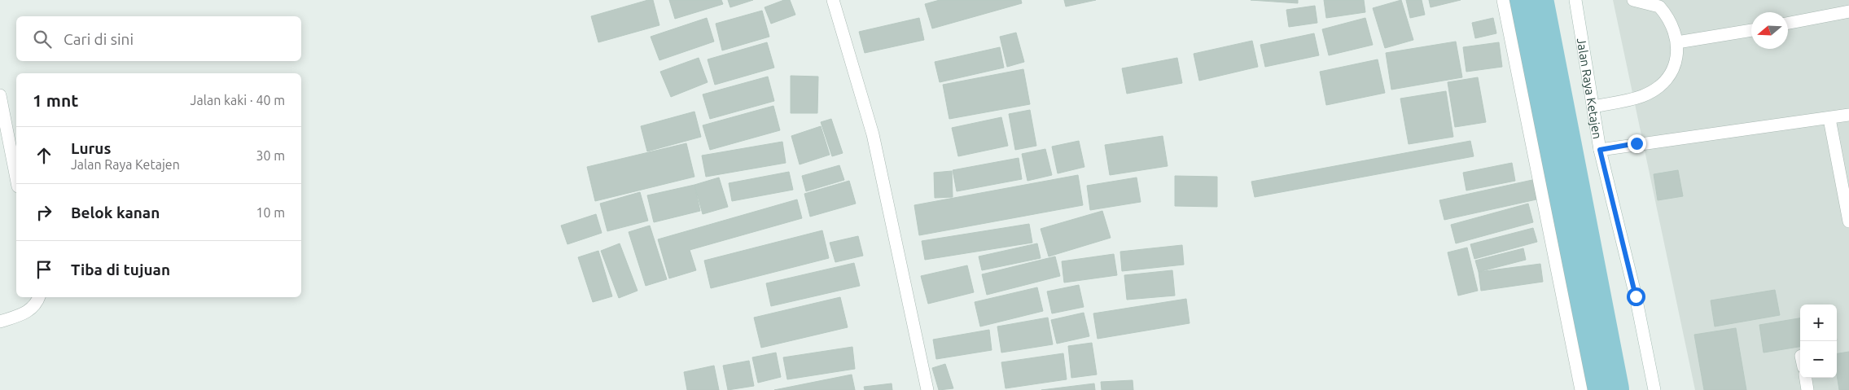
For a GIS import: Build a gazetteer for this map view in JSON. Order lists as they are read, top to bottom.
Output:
{
  "streets": {
    "street": ["Jalan Raya Ketajen"]
  },
  "north": "left",
  "page": {
    "search": "Cari di sini",
    "heading": ["1 mnt", "Jalan kaki · 40 m"],
    "list": [
      ["Lurus", "Jalan Raya Ketajen", "30 m"],
      ["Belok kanan", "10 m"],
      "Tiba di tujuan"
    ],
    "map_buttons": ["+", "−"]
  }
}
